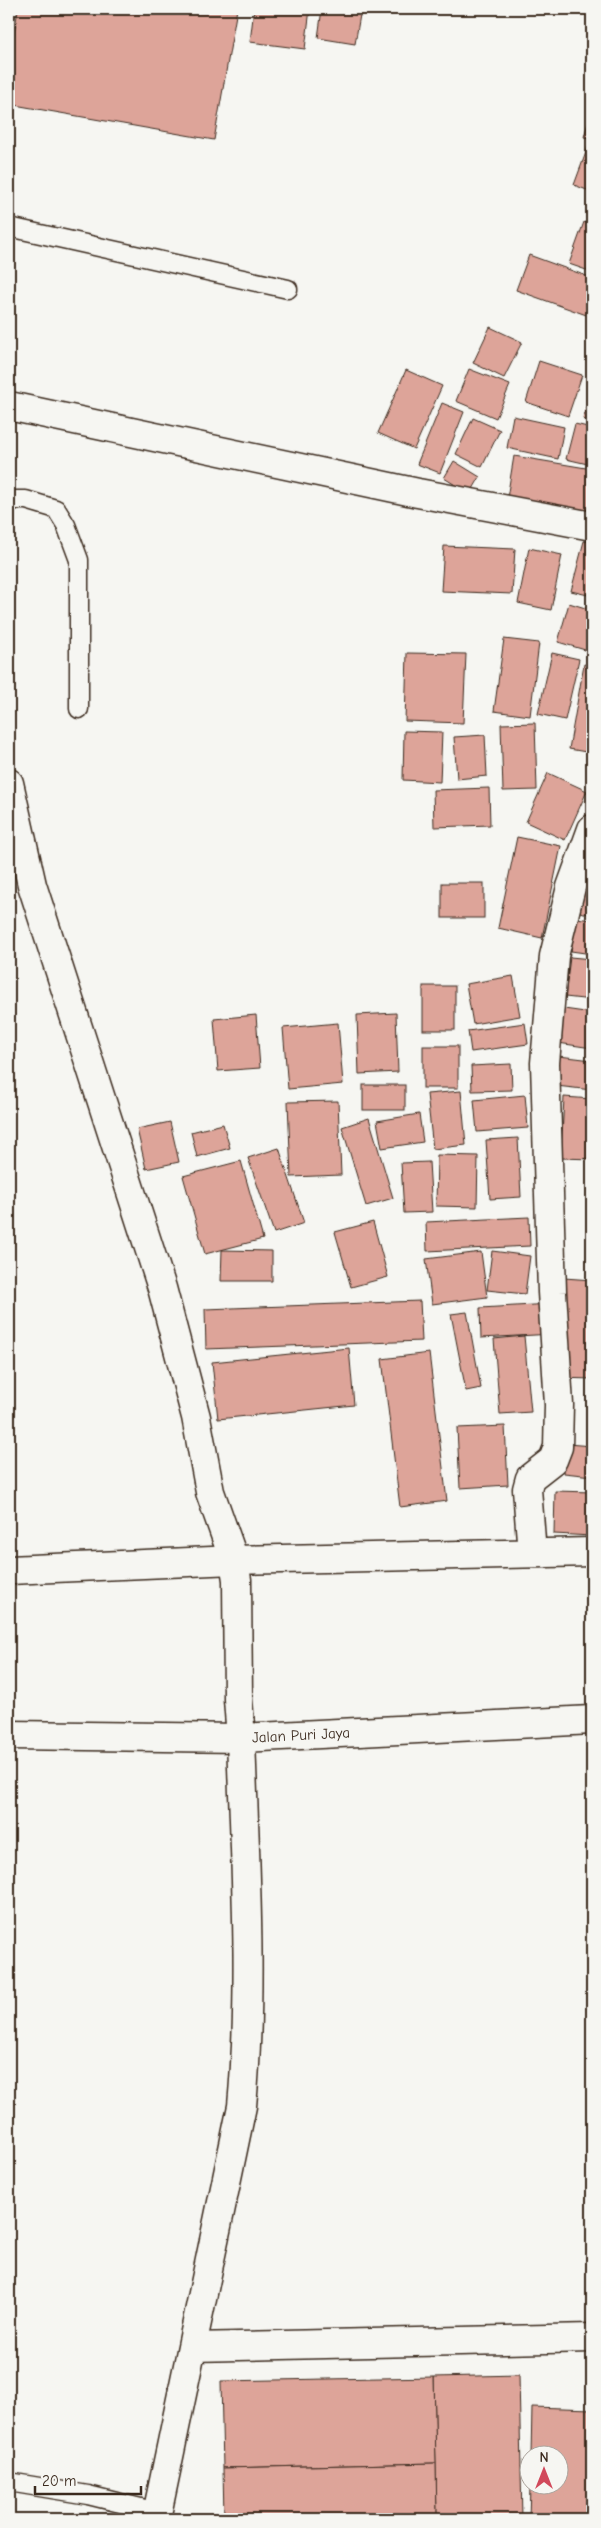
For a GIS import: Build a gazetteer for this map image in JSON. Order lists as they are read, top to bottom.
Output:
{
  "streets": {
    "street": ["Jalan Puri Jaya"]
  },
  "scale_bar": "20 m",
  "north": "top"
}
